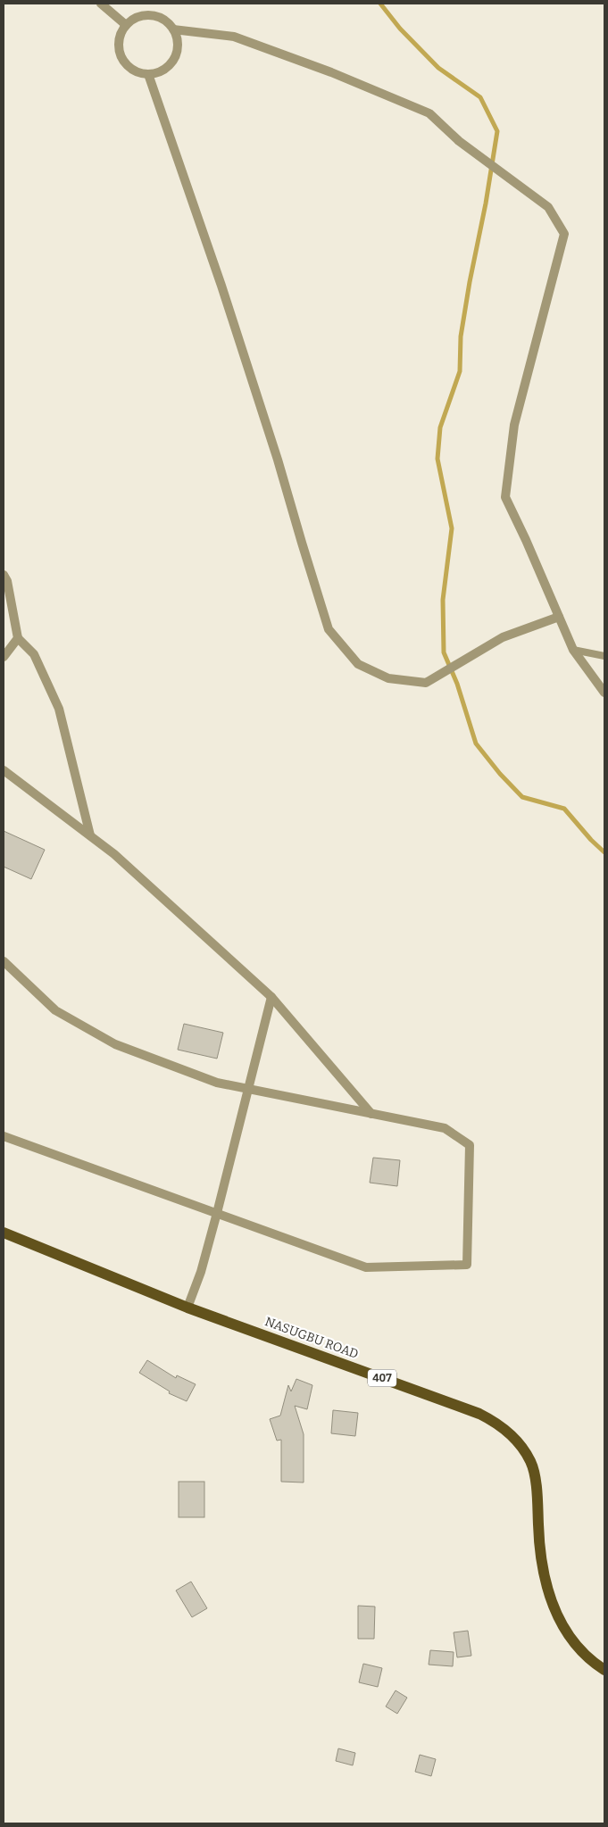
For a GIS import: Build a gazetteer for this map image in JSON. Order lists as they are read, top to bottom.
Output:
{
  "streets": {
    "main road": ["NASUGBU ROAD", "407"]
  }
}
